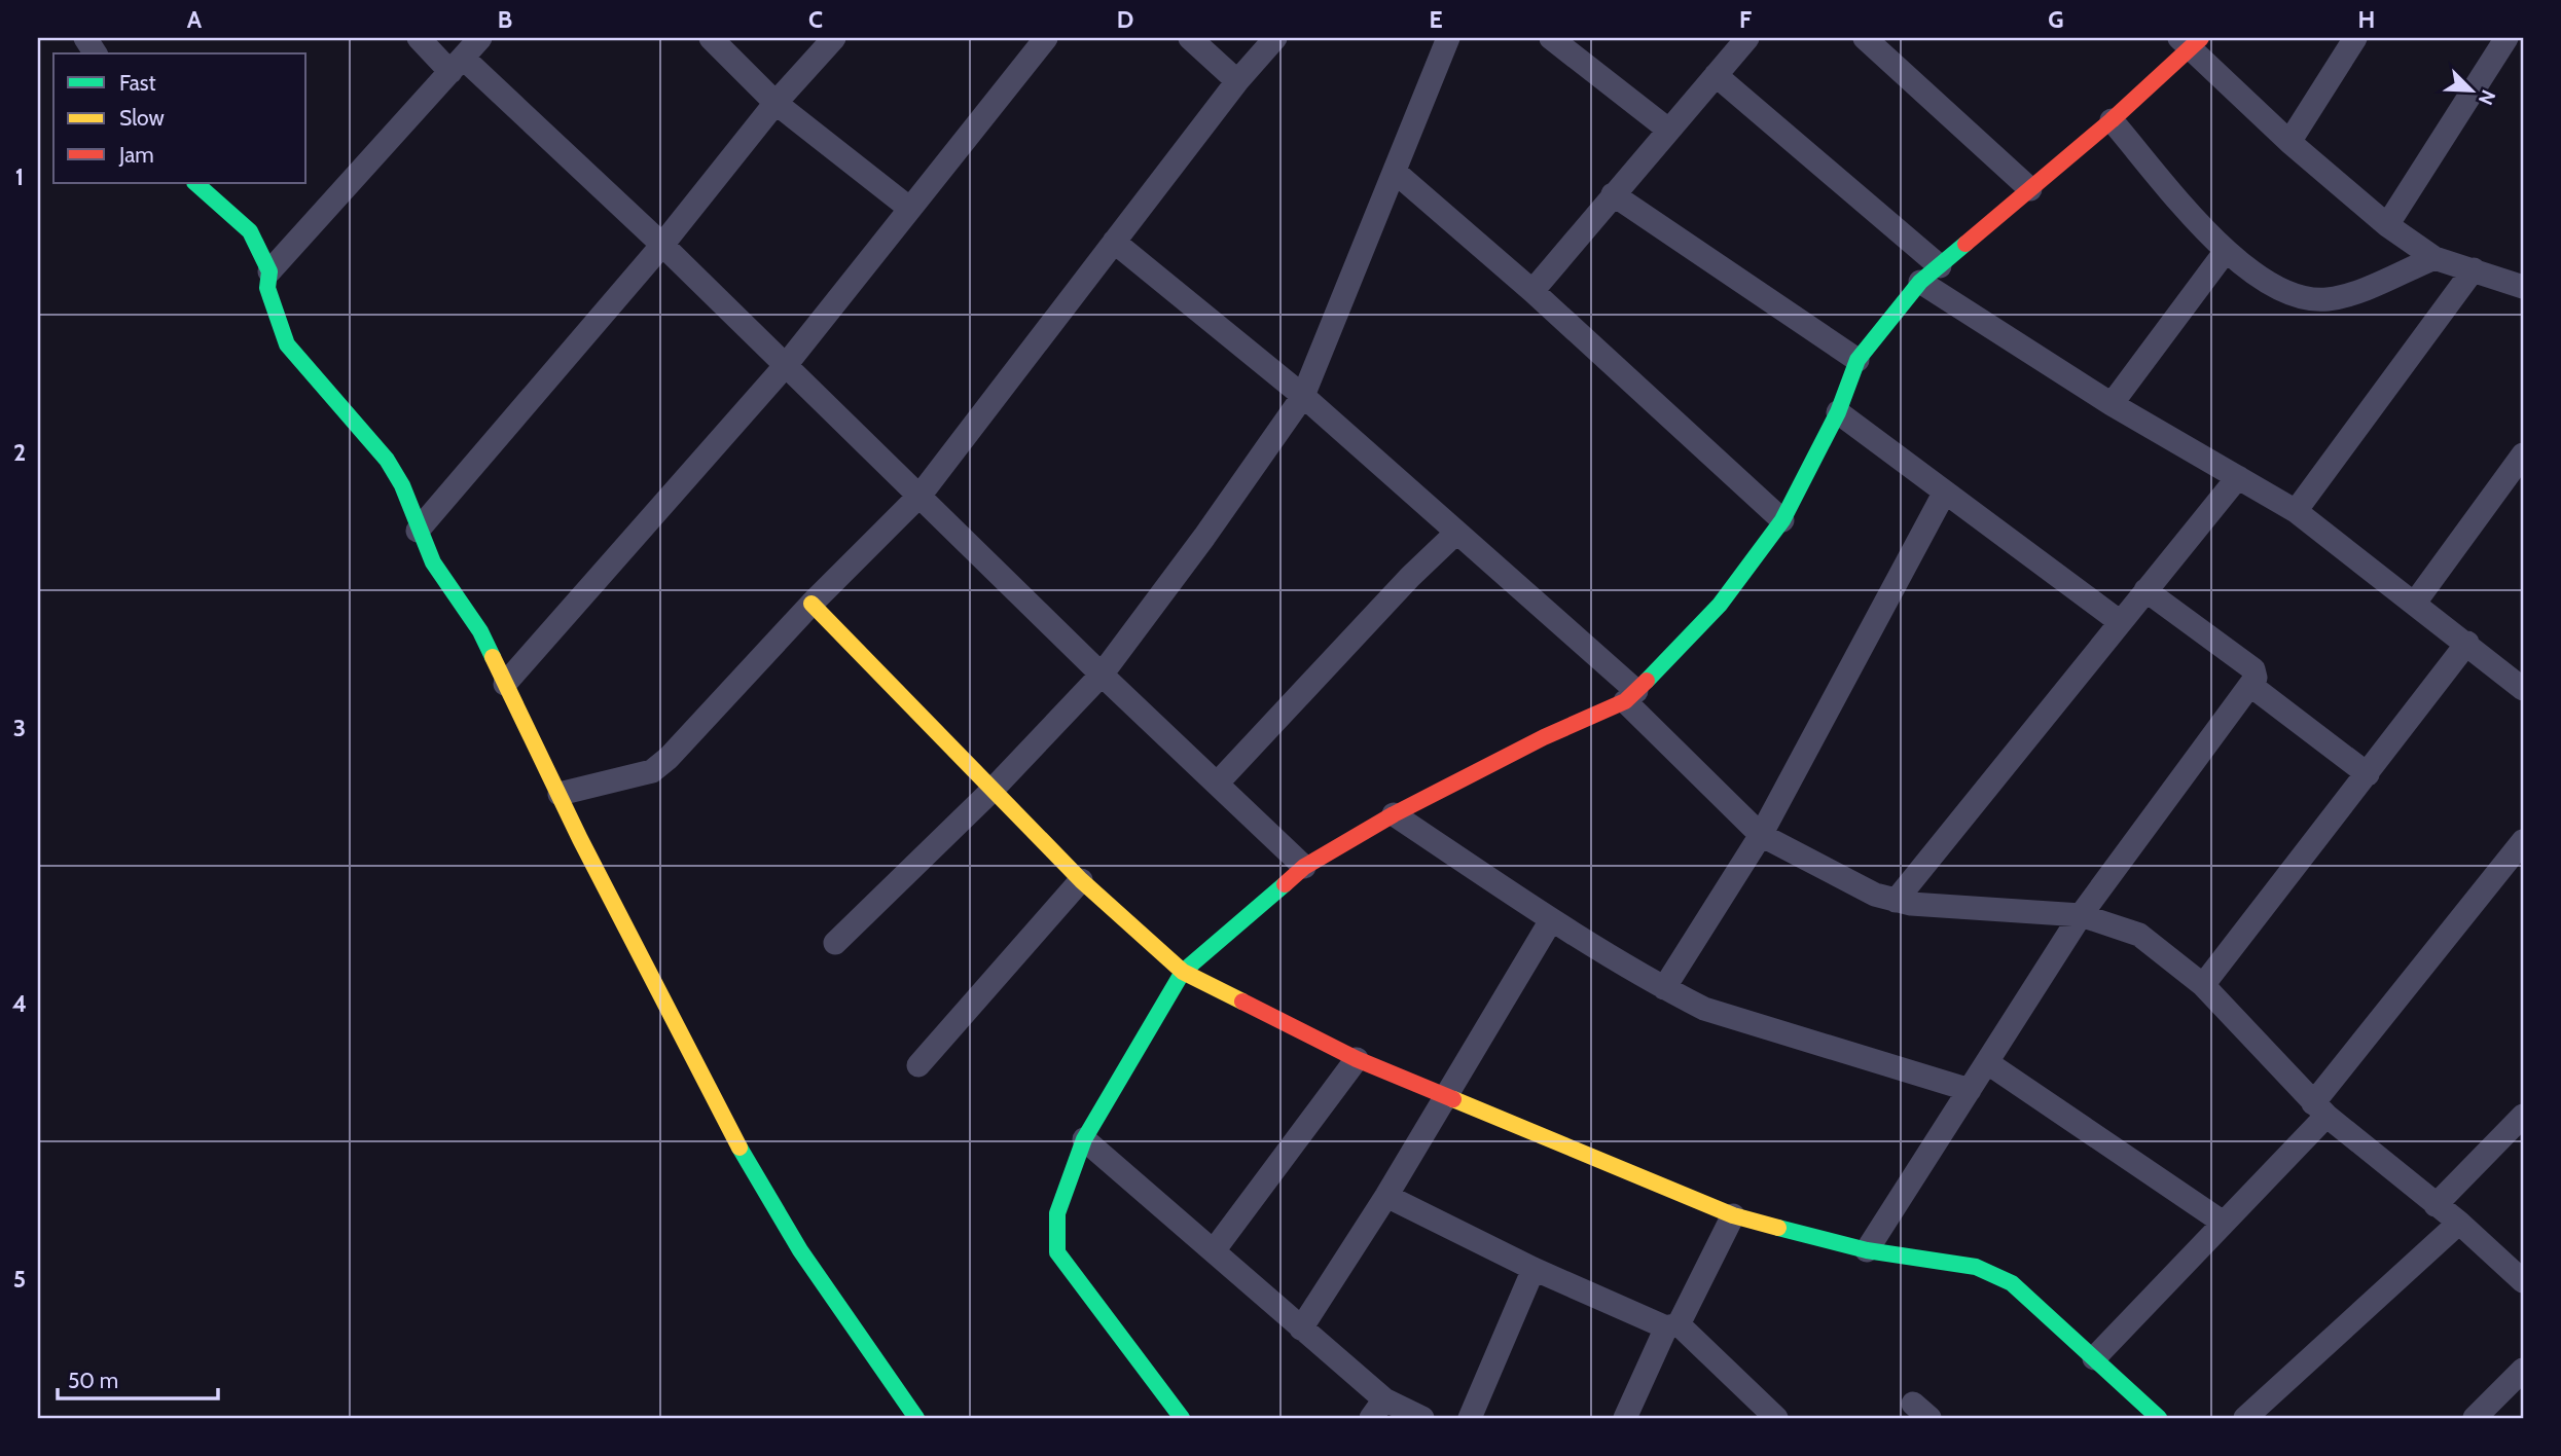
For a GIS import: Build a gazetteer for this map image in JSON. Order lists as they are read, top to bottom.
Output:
{
  "legend": ["Fast", "Slow", "Jam"],
  "scale_bar": "50 m",
  "north": "bottom right",
  "grid": {
    "columns": [
      "A",
      "B",
      "C",
      "D",
      "E",
      "F",
      "G",
      "H"
    ],
    "rows": [
      "1",
      "2",
      "3",
      "4",
      "5"
    ]
  }
}
